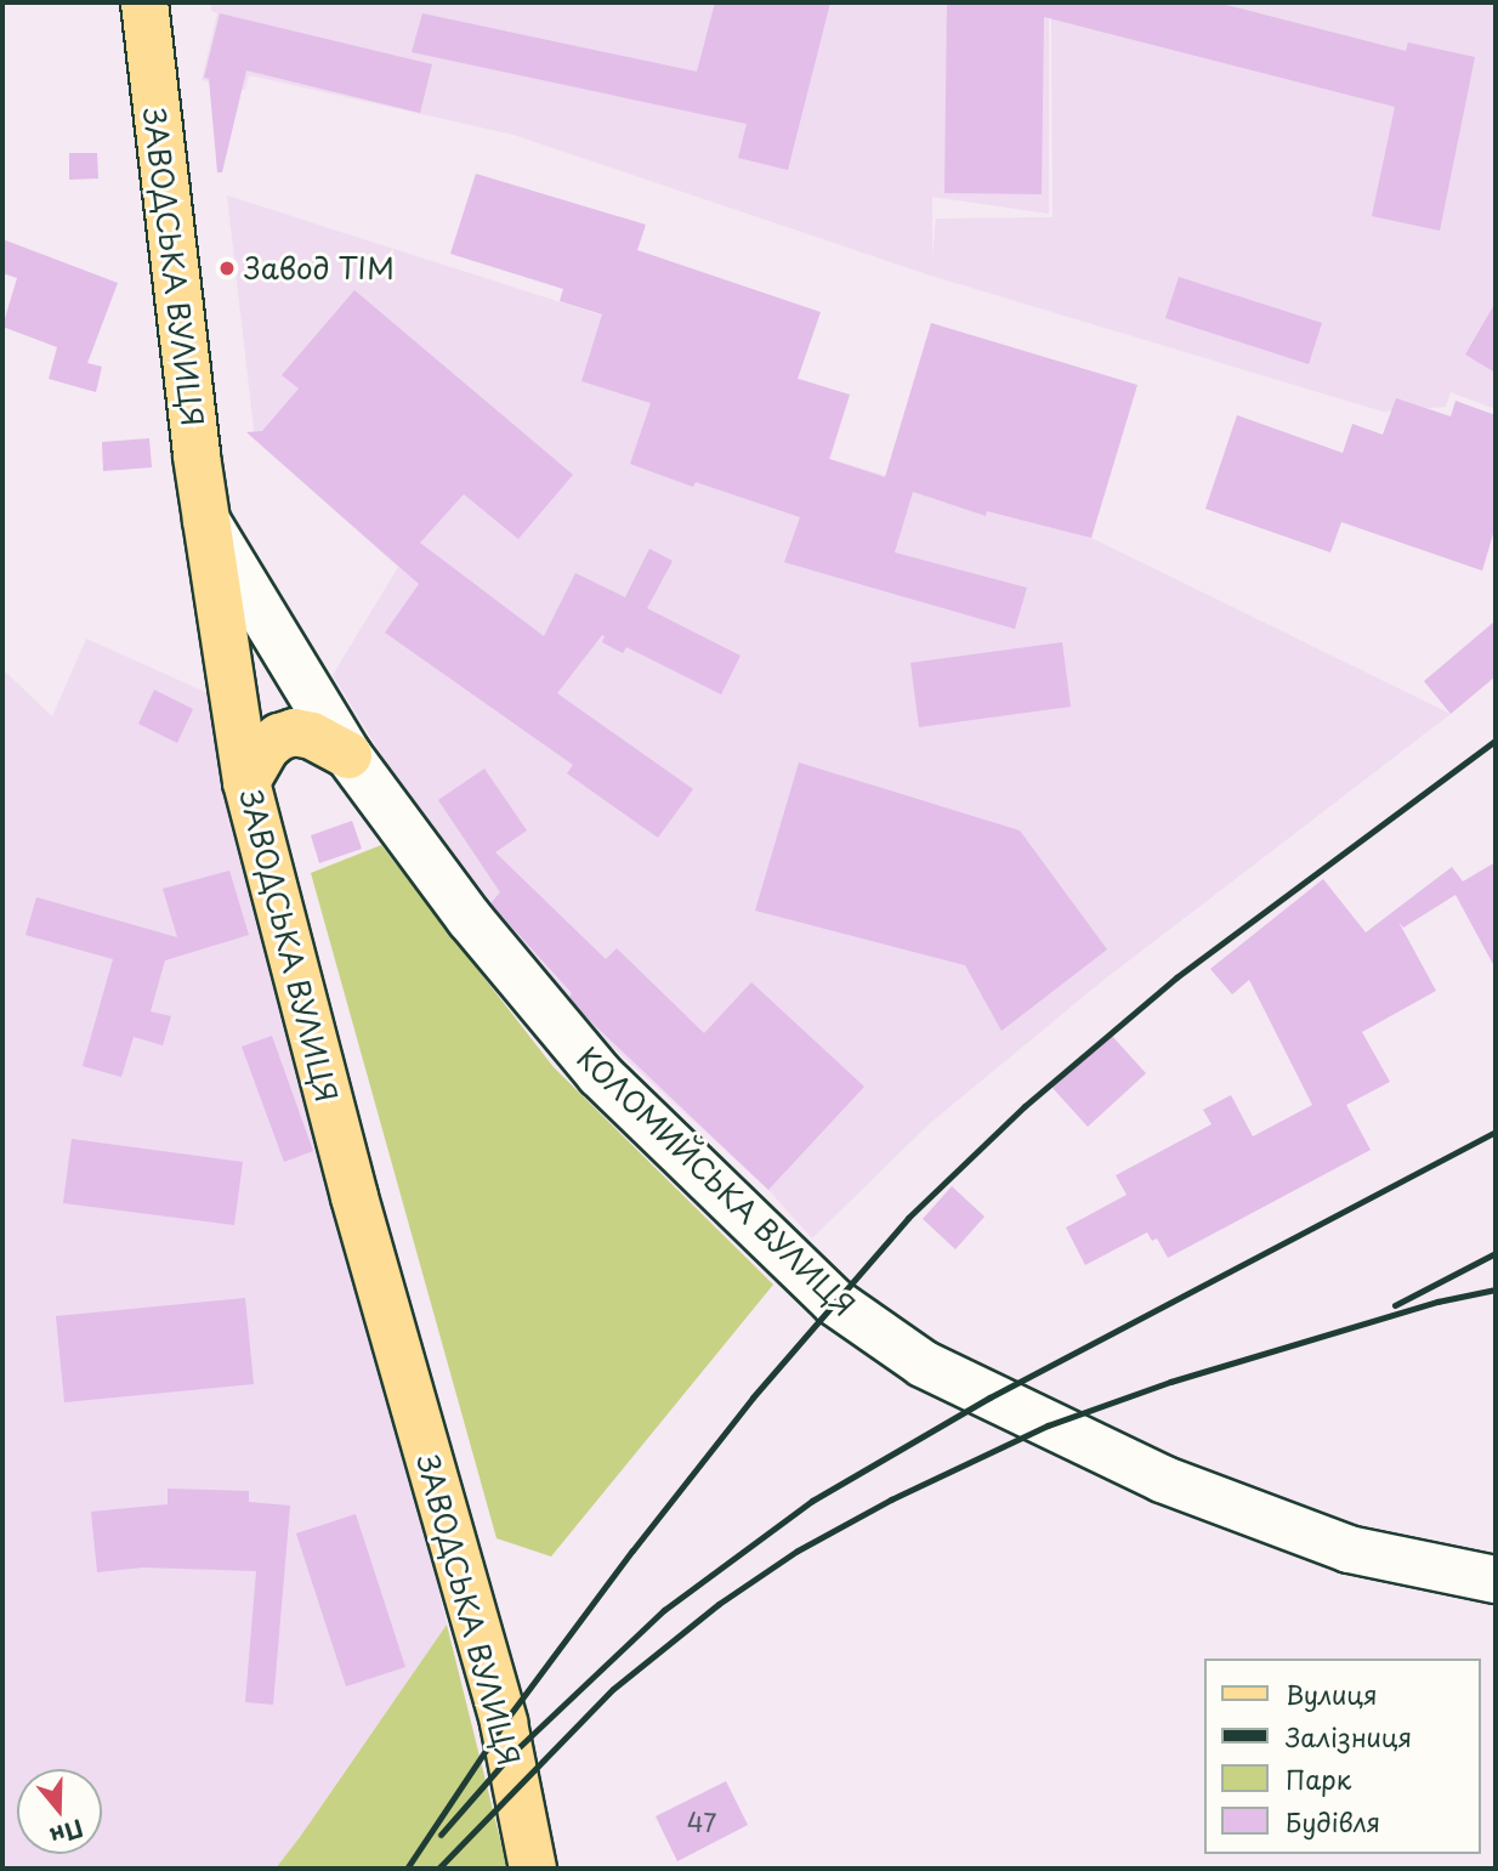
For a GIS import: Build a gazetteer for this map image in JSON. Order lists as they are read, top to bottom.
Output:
{
  "streets": {
    "main road": ["ЗАВОДСЬКА ВУЛИЦЯ"],
    "street": ["КОЛОМИЙСЬКА ВУЛИЦЯ"]
  },
  "crossings": [
    ["ЗАВОДСЬКА ВУЛИЦЯ", "КОЛОМИЙСЬКА ВУЛИЦЯ"]
  ],
  "places": ["Завод ТІМ"],
  "house_numbers": ["47"],
  "legend": [
    "Вулиця",
    "Залізниця",
    "Парк",
    "Будівля"
  ],
  "north": "bottom"
}
